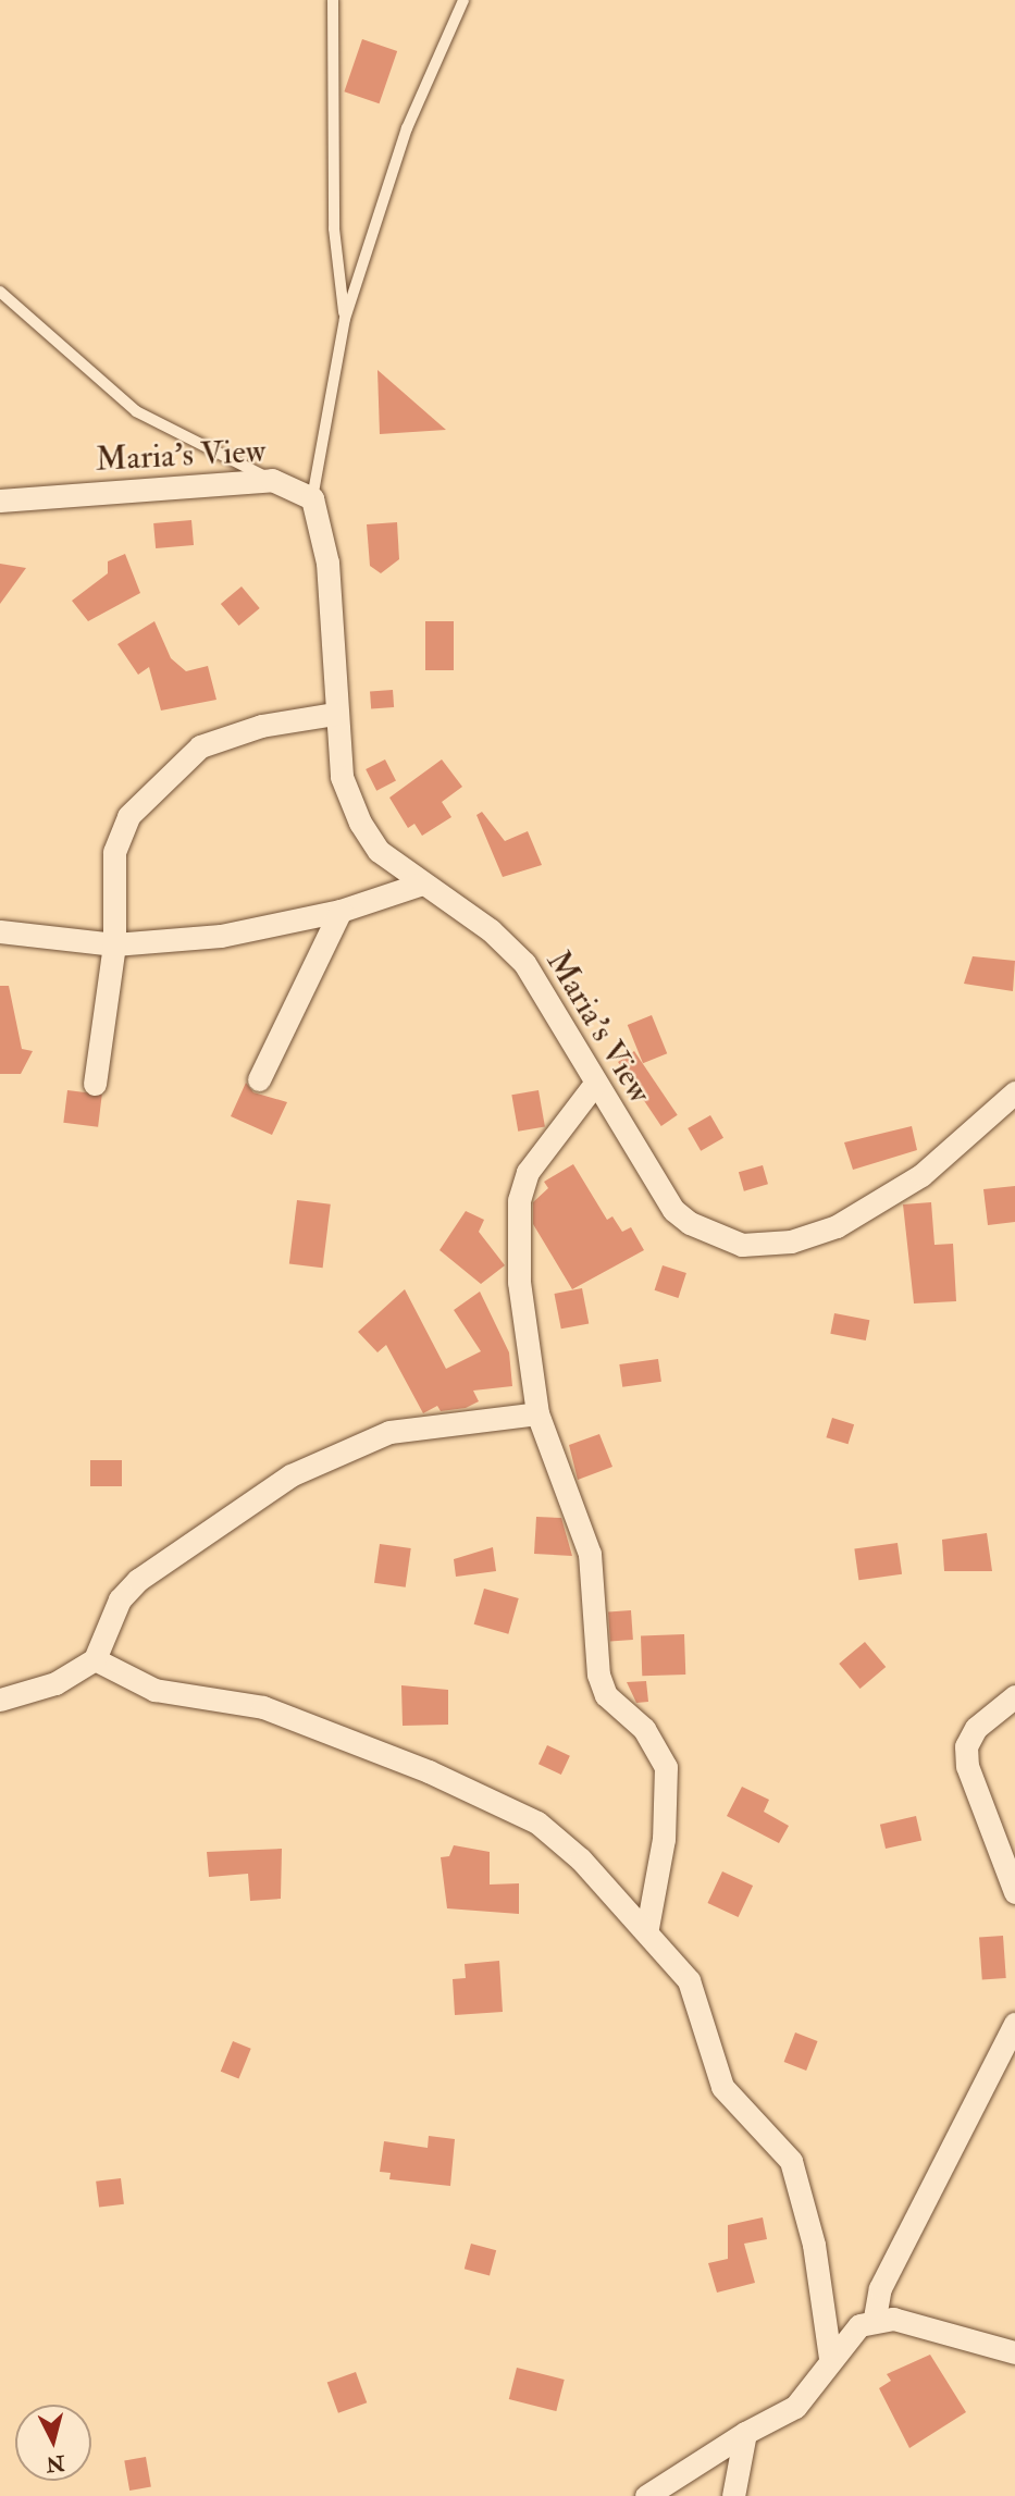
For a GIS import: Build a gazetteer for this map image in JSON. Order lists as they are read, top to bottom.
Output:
{
  "streets": {
    "street": ["Maria's View"]
  },
  "north": "bottom"
}
